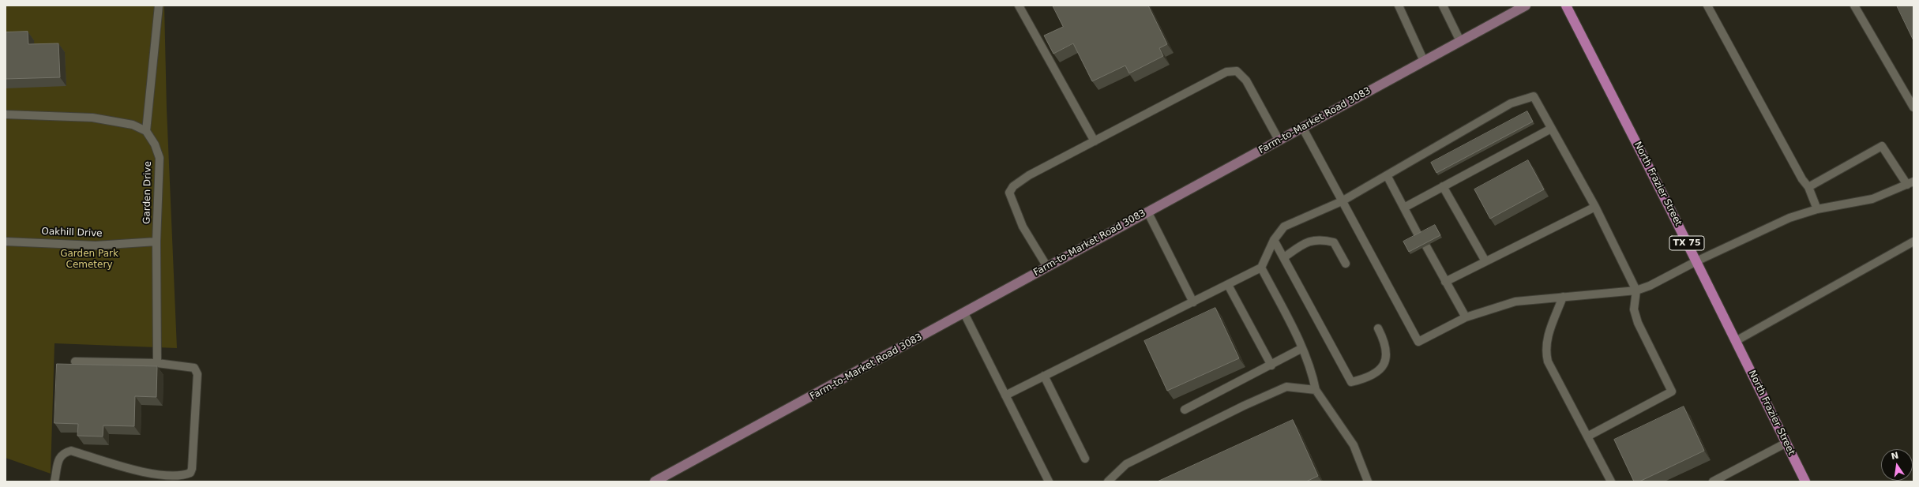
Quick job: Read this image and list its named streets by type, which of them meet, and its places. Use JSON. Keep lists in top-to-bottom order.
{
  "streets": {
    "main road": ["Farm-to-Market Road 3083", "North Frazier Street", "TX 75"],
    "lane": ["Garden Drive", "Oakhill Drive"]
  },
  "crossings": [
    ["Garden Drive", "Oakhill Drive"]
  ],
  "parks": ["Garden Park Cemetery"],
  "north": "top"
}
